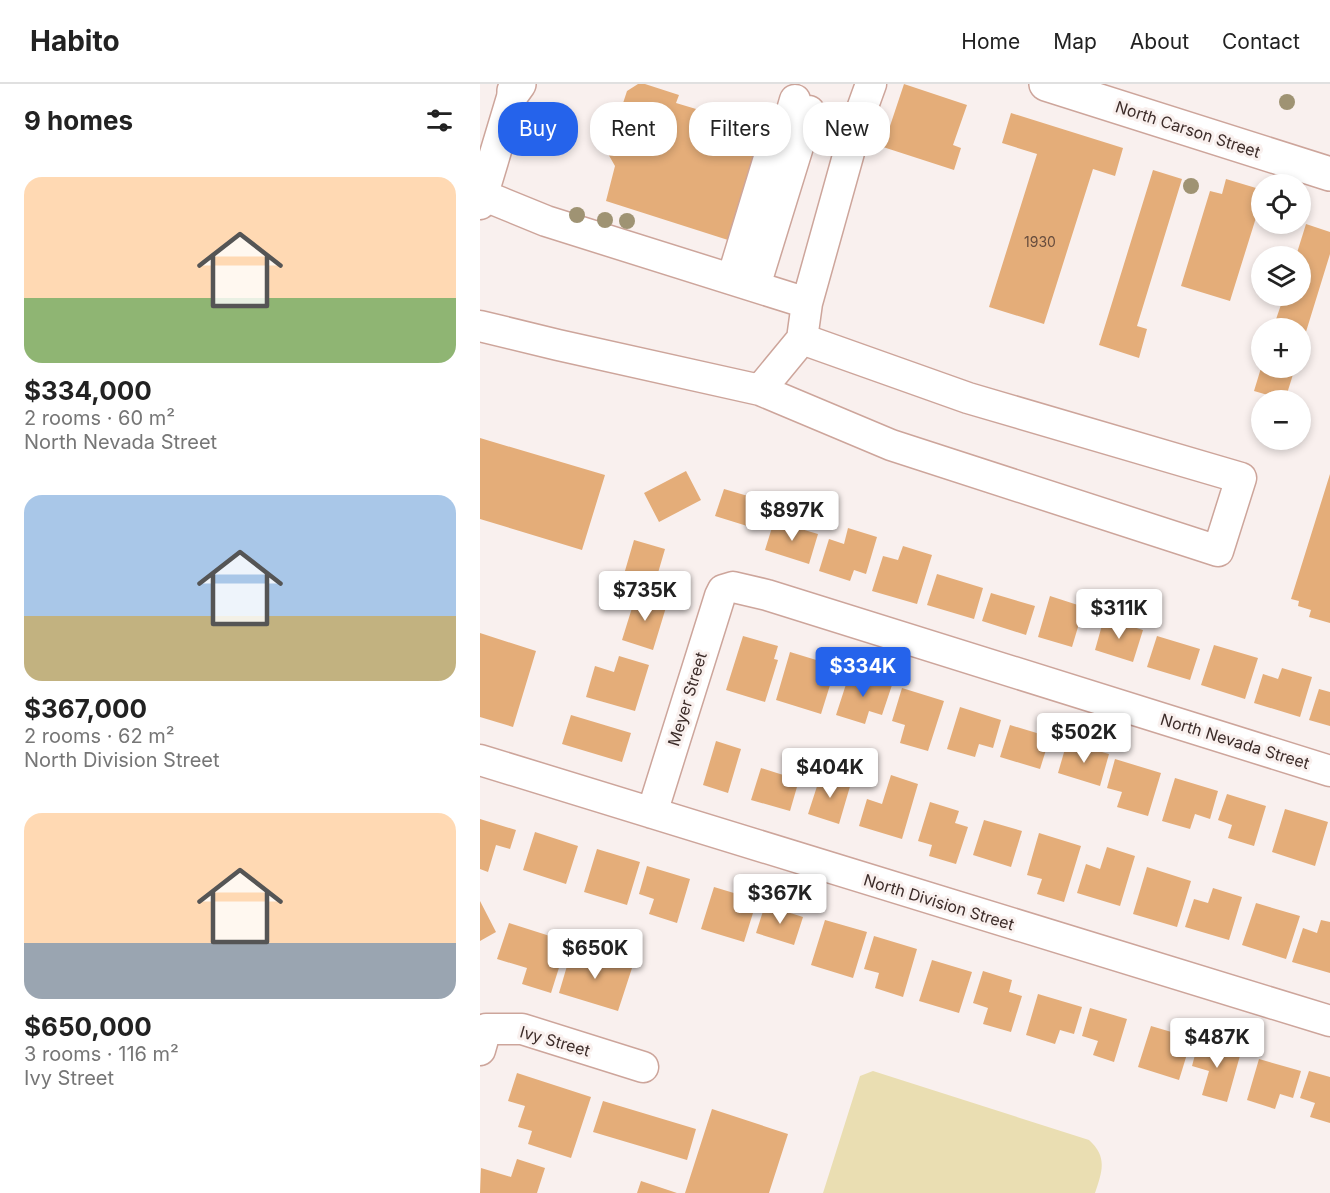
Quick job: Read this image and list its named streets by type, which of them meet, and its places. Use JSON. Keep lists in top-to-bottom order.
{
  "streets": {
    "main road": ["North Carson Street"],
    "street": [
      "Meyer Street",
      "North Nevada Street",
      "North Division Street",
      "Ivy Street"
    ]
  },
  "crossings": [
    ["Meyer Street", "North Nevada Street"],
    ["Meyer Street", "North Division Street"]
  ],
  "house_numbers": ["1930"],
  "page": {
    "header": "Habito",
    "nav": [
      "Home",
      "Map",
      "About",
      "Contact"
    ],
    "heading": "9 homes",
    "chip": [
      "Buy",
      "Rent",
      "Filters",
      "New"
    ],
    "list": [
      {
        "name": "$334,000",
        "note": "2 rooms · 60 m² · North Nevada Street"
      },
      {
        "name": "$367,000",
        "note": "2 rooms · 62 m² · North Division Street"
      },
      {
        "name": "$650,000",
        "note": "3 rooms · 116 m² · Ivy Street"
      }
    ],
    "map_buttons": ["+", "−"],
    "price": [
      "$897K",
      "$735K",
      "$311K",
      "$334K",
      "$502K",
      "$404K",
      "$367K",
      "$650K",
      "$487K"
    ]
  }
}
